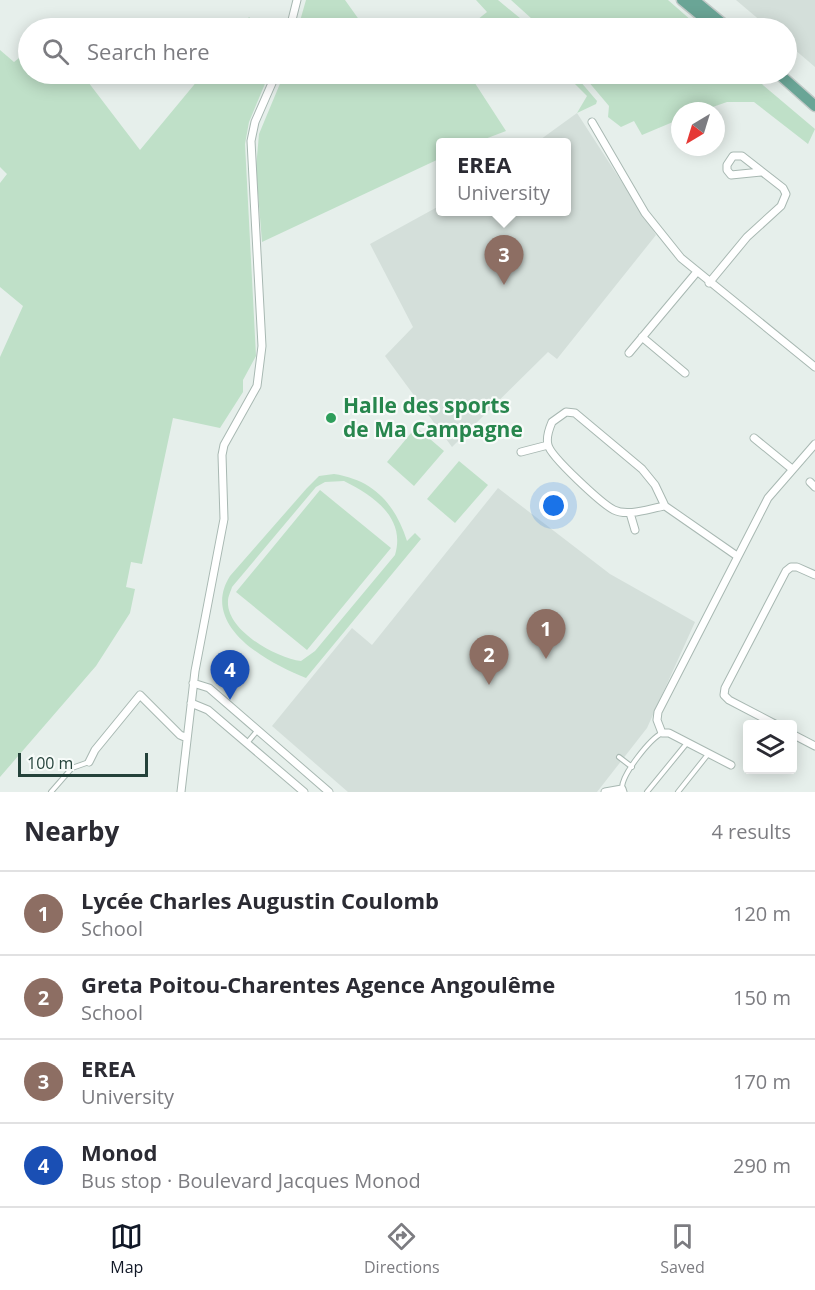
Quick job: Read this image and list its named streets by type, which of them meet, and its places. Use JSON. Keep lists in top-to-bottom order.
{
  "places": ["Halle des sports de Ma Campagne"],
  "scale_bar": "100 m",
  "north": "bottom left",
  "page": {
    "search": "Search here",
    "popup": ["EREA", "University"],
    "pins": [
      "3",
      "1",
      "2",
      "4"
    ],
    "scale": "100 m",
    "heading": ["Nearby", "4 results"],
    "list": [
      {
        "mark": "1",
        "name": "Lycée Charles Augustin Coulomb",
        "note": "School",
        "value": "120 m"
      },
      {
        "mark": "2",
        "name": "Greta Poitou-Charentes Agence Angoulême",
        "note": "School",
        "value": "150 m"
      },
      {
        "mark": "3",
        "name": "EREA",
        "note": "University",
        "value": "170 m"
      },
      {
        "mark": "4",
        "name": "Monod",
        "note": "Bus stop · Boulevard Jacques Monod",
        "value": "290 m"
      }
    ],
    "nav": ["Map", "Directions", "Saved"]
  }
}
